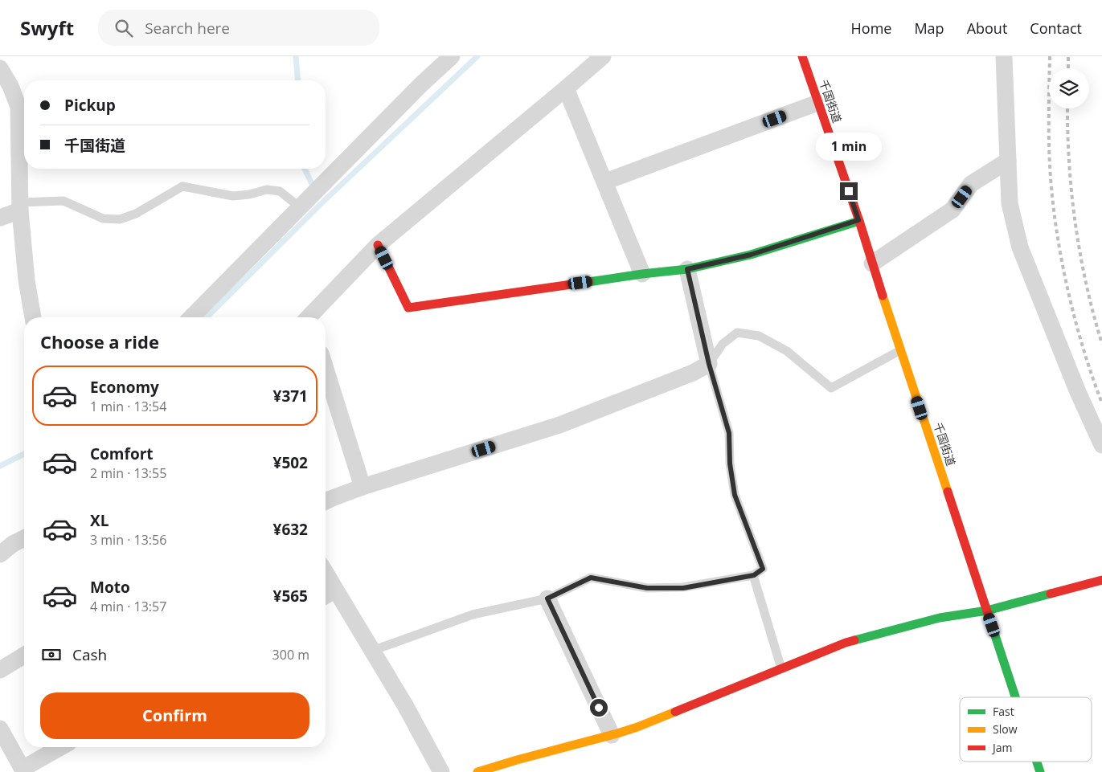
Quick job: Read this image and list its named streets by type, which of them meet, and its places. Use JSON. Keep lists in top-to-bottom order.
{
  "streets": {
    "street": ["千国街道"]
  },
  "legend": ["Fast", "Slow", "Jam"],
  "page": {
    "header": "Swyft",
    "search": "Search here",
    "nav": [
      "Home",
      "Map",
      "About",
      "Contact"
    ],
    "banner": ["Pickup", "千国街道"],
    "bubble": "1 min",
    "heading": "Choose a ride",
    "list": [
      {
        "name": "Economy",
        "note": "1 min · 13:54",
        "value": "¥371"
      },
      {
        "name": "Comfort",
        "note": "2 min · 13:55",
        "value": "¥502"
      },
      {
        "name": "XL",
        "note": "3 min · 13:56",
        "value": "¥632"
      },
      {
        "name": "Moto",
        "note": "4 min · 13:57",
        "value": "¥565"
      }
    ],
    "pay": ["Cash", "300 m"],
    "buttons": "Confirm"
  }
}
